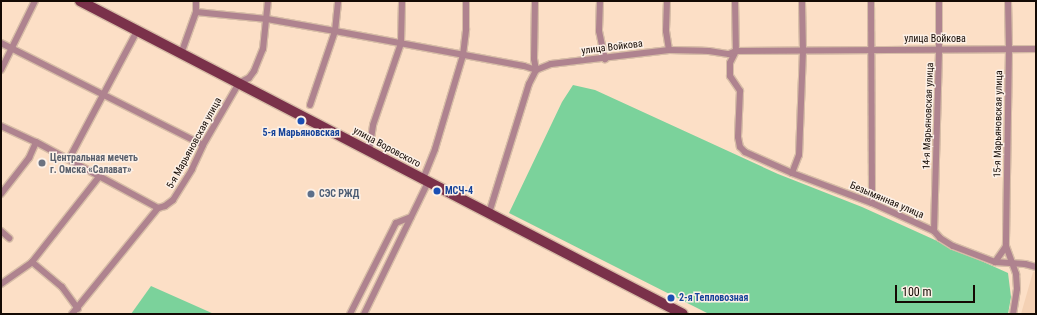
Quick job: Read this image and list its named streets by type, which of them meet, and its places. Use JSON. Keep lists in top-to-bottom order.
{
  "streets": {
    "main road": ["улица Воровского"],
    "street": [
      "улица Войкова",
      "14-я Марьяновская улица",
      "15-я Марьяновская улица",
      "5-я Марьяновская улица",
      "Безымянная улица"
    ]
  },
  "crossings": [
    ["улица Войкова", "14-я Марьяновская улица"],
    ["улица Войкова", "15-я Марьяновская улица"],
    ["14-я Марьяновская улица", "Безымянная улица"],
    ["15-я Марьяновская улица", "Безымянная улица"],
    ["5-я Марьяновская улица", "улица Воровского"]
  ],
  "places": [
    "5-я Марьяновская",
    "Центральная мечеть г. Омска «Салават»",
    "МСЧ-4",
    "СЭС РЖД",
    "2-я Тепловозная"
  ],
  "scale_bar": "100 m"
}
